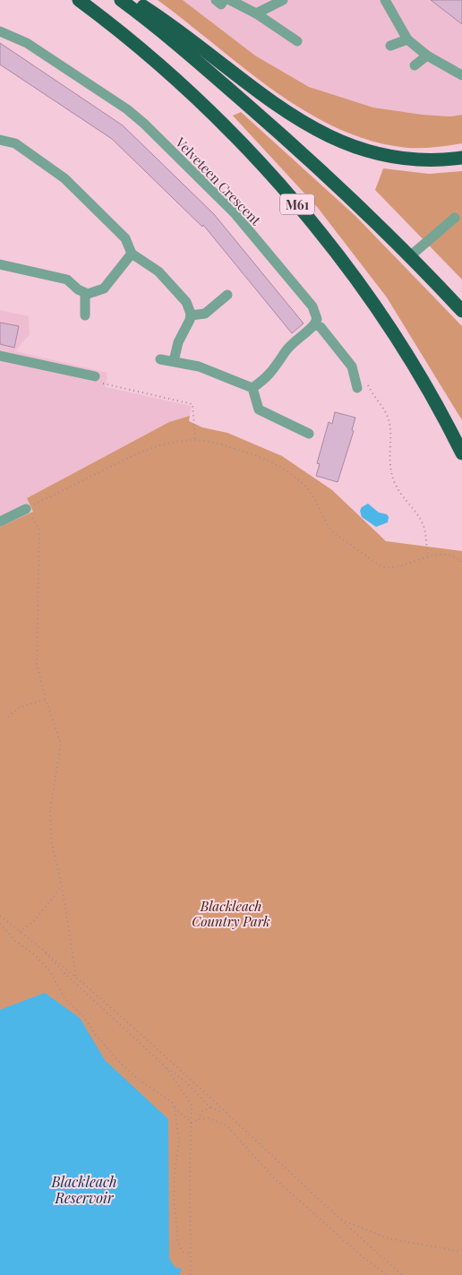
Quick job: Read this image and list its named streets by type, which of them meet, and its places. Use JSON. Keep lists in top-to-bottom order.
{
  "streets": {
    "highway": ["M61"],
    "street": ["Velveteen Crescent"]
  },
  "water": ["Blackleach Reservoir"],
  "parks": ["Blackleach Country Park"]
}
